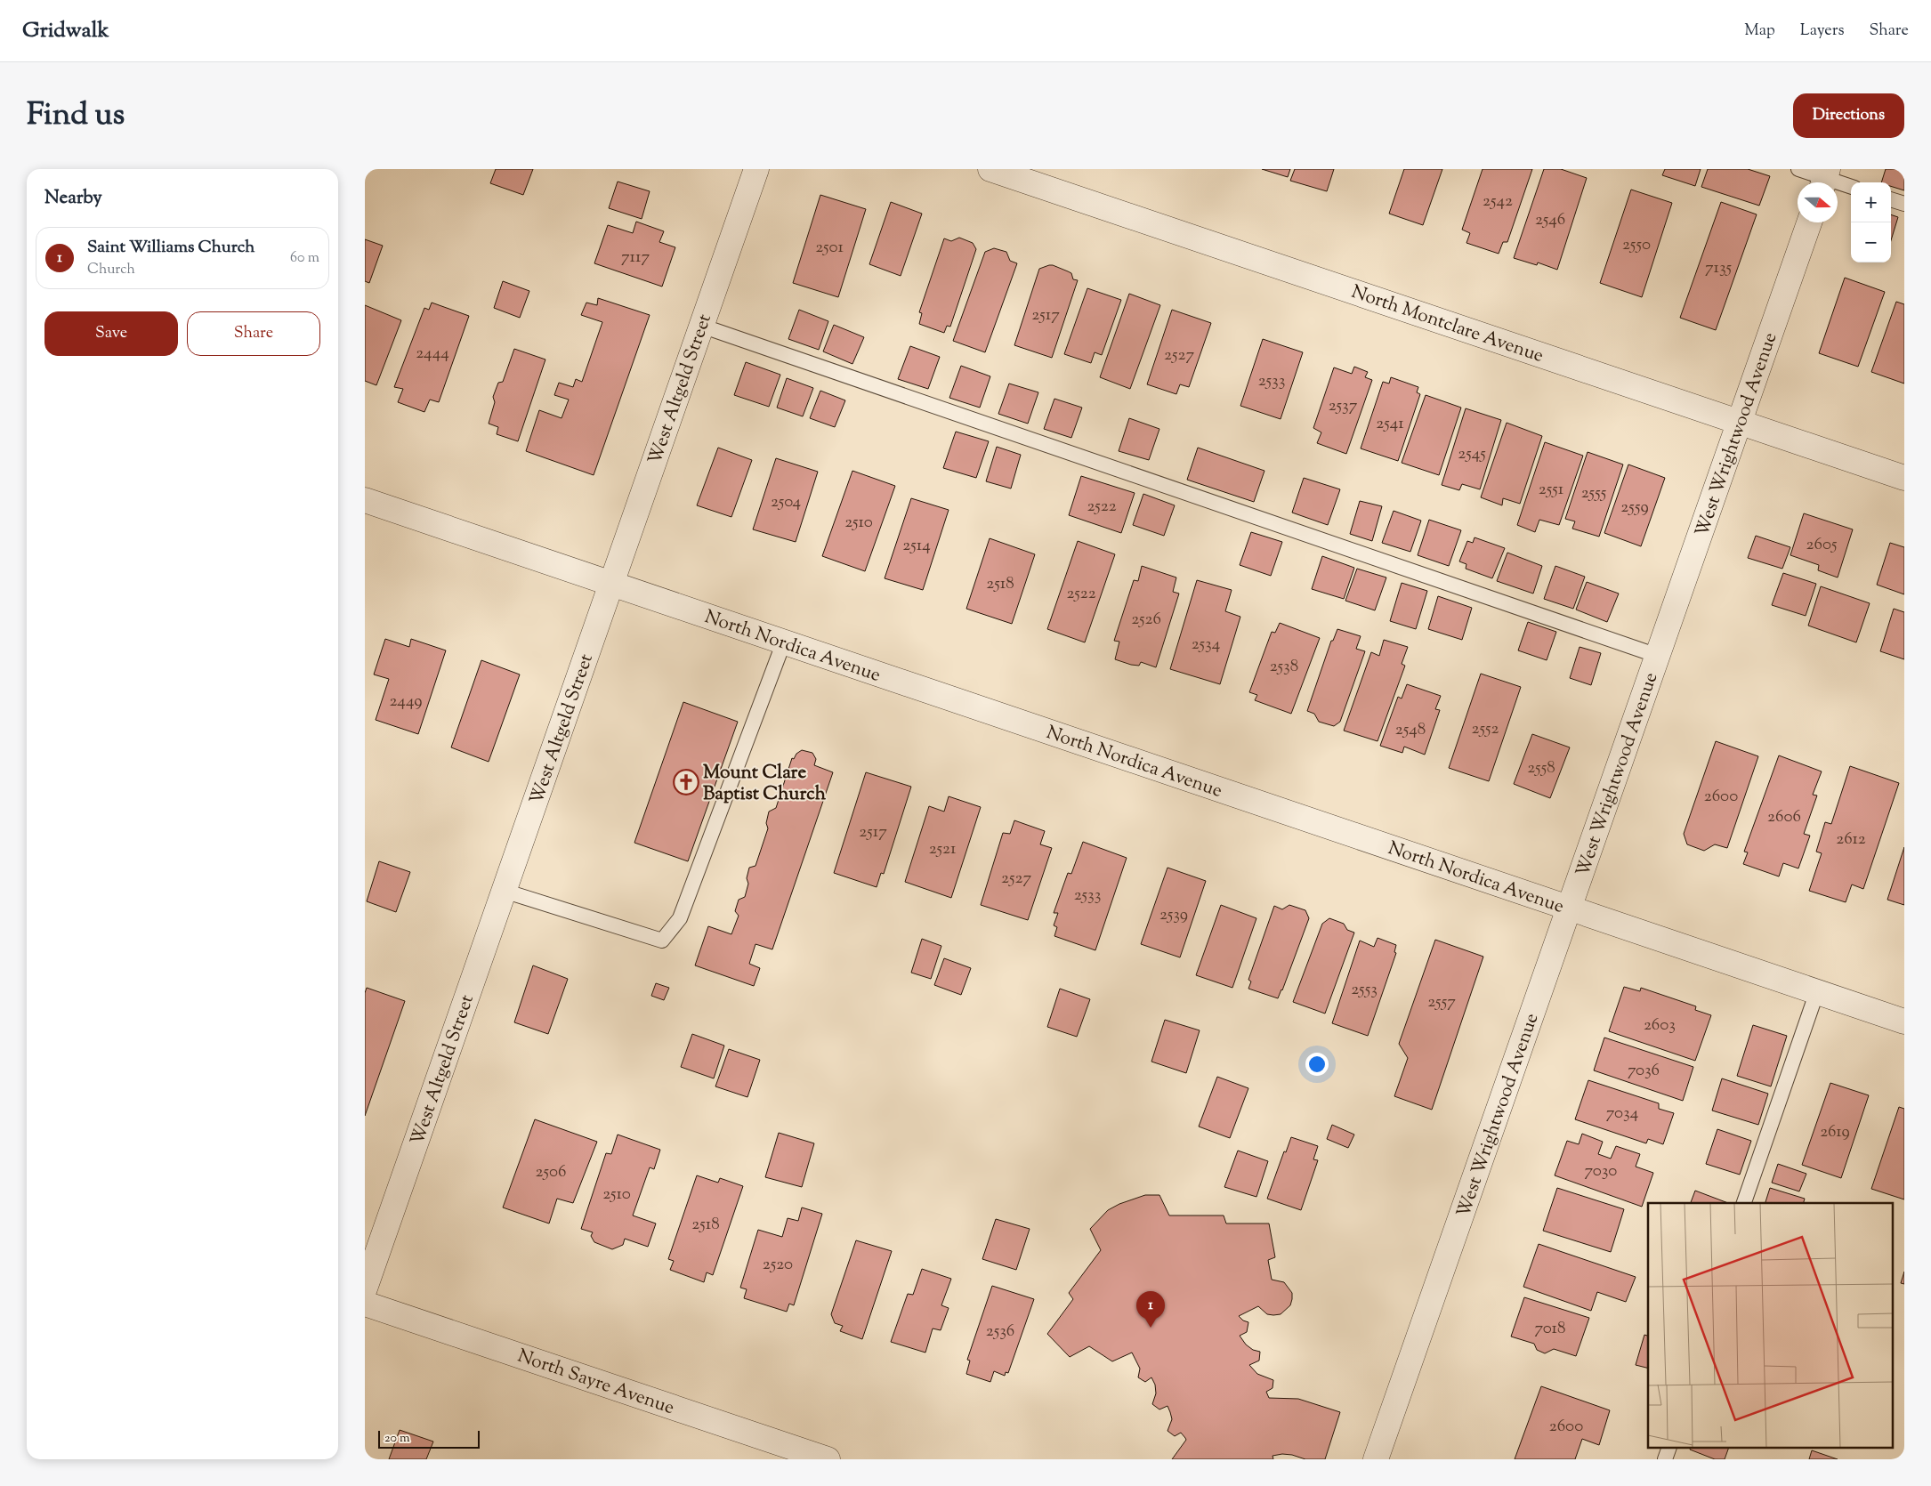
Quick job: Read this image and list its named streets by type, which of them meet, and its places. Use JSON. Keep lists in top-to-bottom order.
{
  "streets": {
    "street": [
      "North Montclare Avenue",
      "West Altgeld Street",
      "West Wrightwood Avenue",
      "North Nordica Avenue",
      "North Sayre Avenue"
    ]
  },
  "crossings": [
    ["North Montclare Avenue", "West Wrightwood Avenue"],
    ["West Altgeld Street", "North Nordica Avenue"],
    ["West Wrightwood Avenue", "North Nordica Avenue"]
  ],
  "places": {
    "church": ["Mount Clare Baptist Church"]
  },
  "house_numbers": [
    "2542",
    "2546",
    "2550",
    "2501",
    "7117",
    "7135",
    "2517",
    "2444",
    "2527",
    "2533",
    "2537",
    "2541",
    "2545",
    "2551",
    "2555",
    "2504",
    "2522",
    "2559",
    "2510",
    "2605",
    "2514",
    "2518",
    "2522",
    "2526",
    "2534",
    "2538",
    "2449",
    "2552",
    "2548",
    "2558",
    "2600",
    "2606",
    "2517",
    "2612",
    "2521",
    "2527",
    "2533",
    "2539",
    "2553",
    "2557",
    "2603",
    "7036",
    "7034",
    "2619",
    "7030",
    "2506",
    "2510",
    "2518",
    "2520",
    "7018",
    "2536",
    "2600"
  ],
  "scale_bar": "20 m",
  "north": "right",
  "page": {
    "header": "Gridwalk",
    "nav": ["Map", "Layers", "Share"],
    "title": "Find us",
    "buttons": [
      "Directions",
      ["Save", "Share"]
    ],
    "heading": "Nearby",
    "map_buttons": ["+", "−"],
    "list": [
      {
        "mark": "1",
        "name": "Saint Williams Church",
        "note": "Church",
        "value": "60 m"
      }
    ],
    "pins": "1",
    "scale": "20 m"
  }
}
